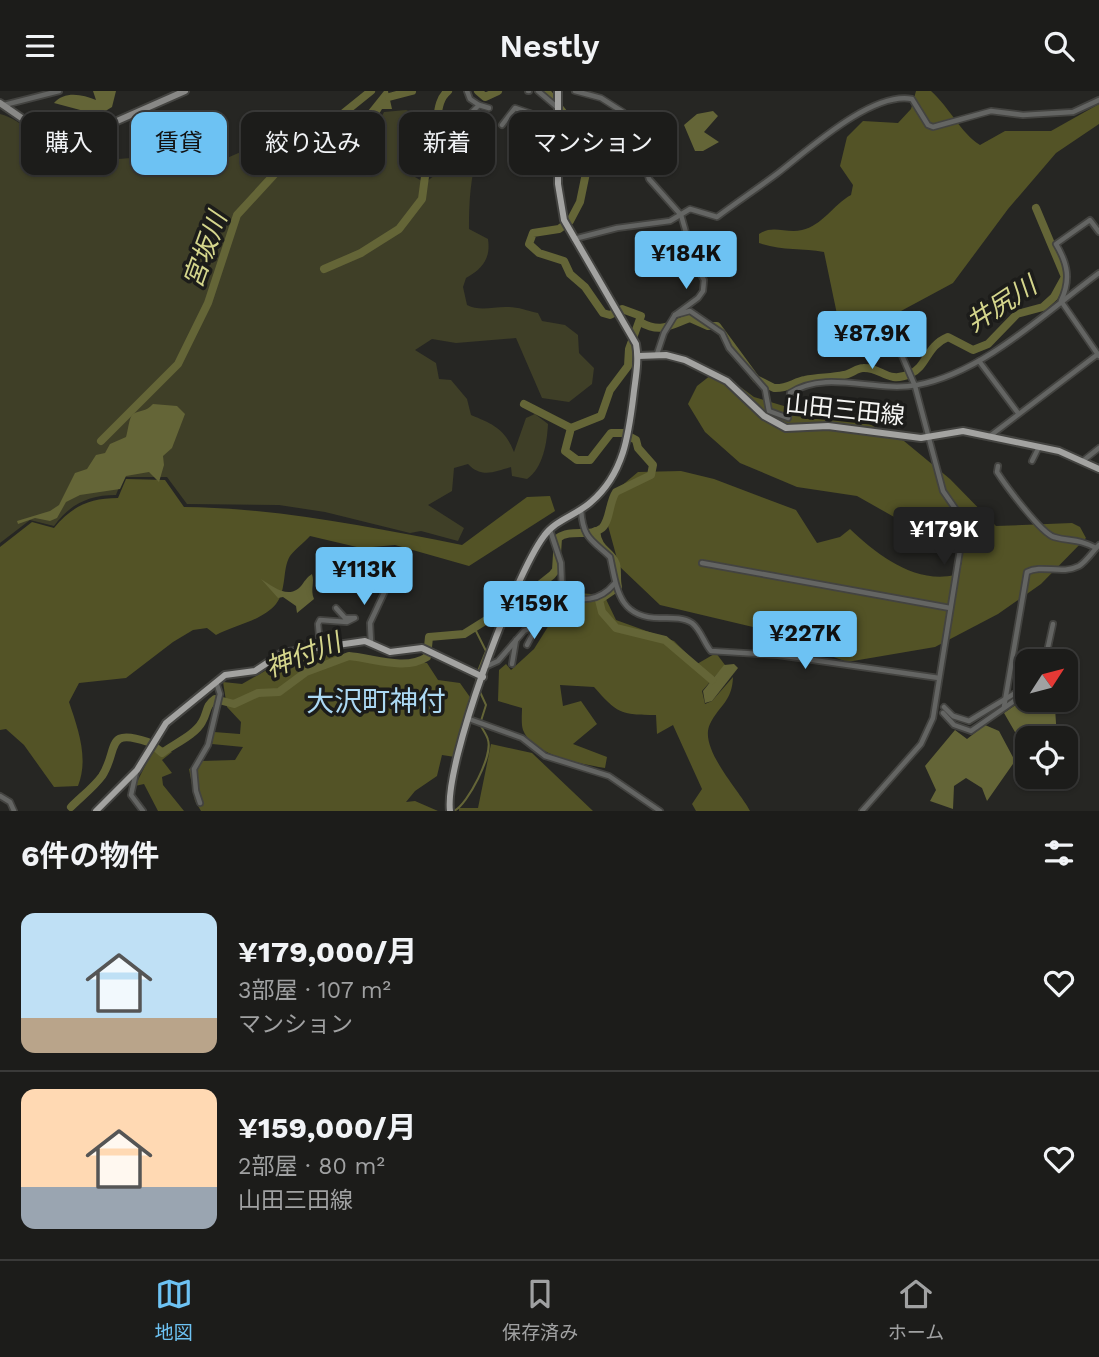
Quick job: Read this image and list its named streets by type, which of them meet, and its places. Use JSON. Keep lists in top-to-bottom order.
{
  "streets": {
    "main road": ["山田三田線"]
  },
  "districts": ["大沢町神付"],
  "water": ["宮坂川", "井尻川", "神付川"],
  "north": "top right",
  "page": {
    "header": "Nestly",
    "chip": [
      "購入",
      "賃貸",
      "絞り込み",
      "新着",
      "マンション"
    ],
    "price": [
      "¥184K",
      "¥87.9K",
      "¥179K",
      "¥113K",
      "¥159K",
      "¥227K"
    ],
    "heading": "6件の物件",
    "list": [
      {
        "name": "¥179,000/月",
        "note": "3部屋 · 107 m² · マンション"
      },
      {
        "name": "¥159,000/月",
        "note": "2部屋 · 80 m² · 山田三田線"
      }
    ],
    "tabs": ["地図", "保存済み", "ホーム"]
  }
}
